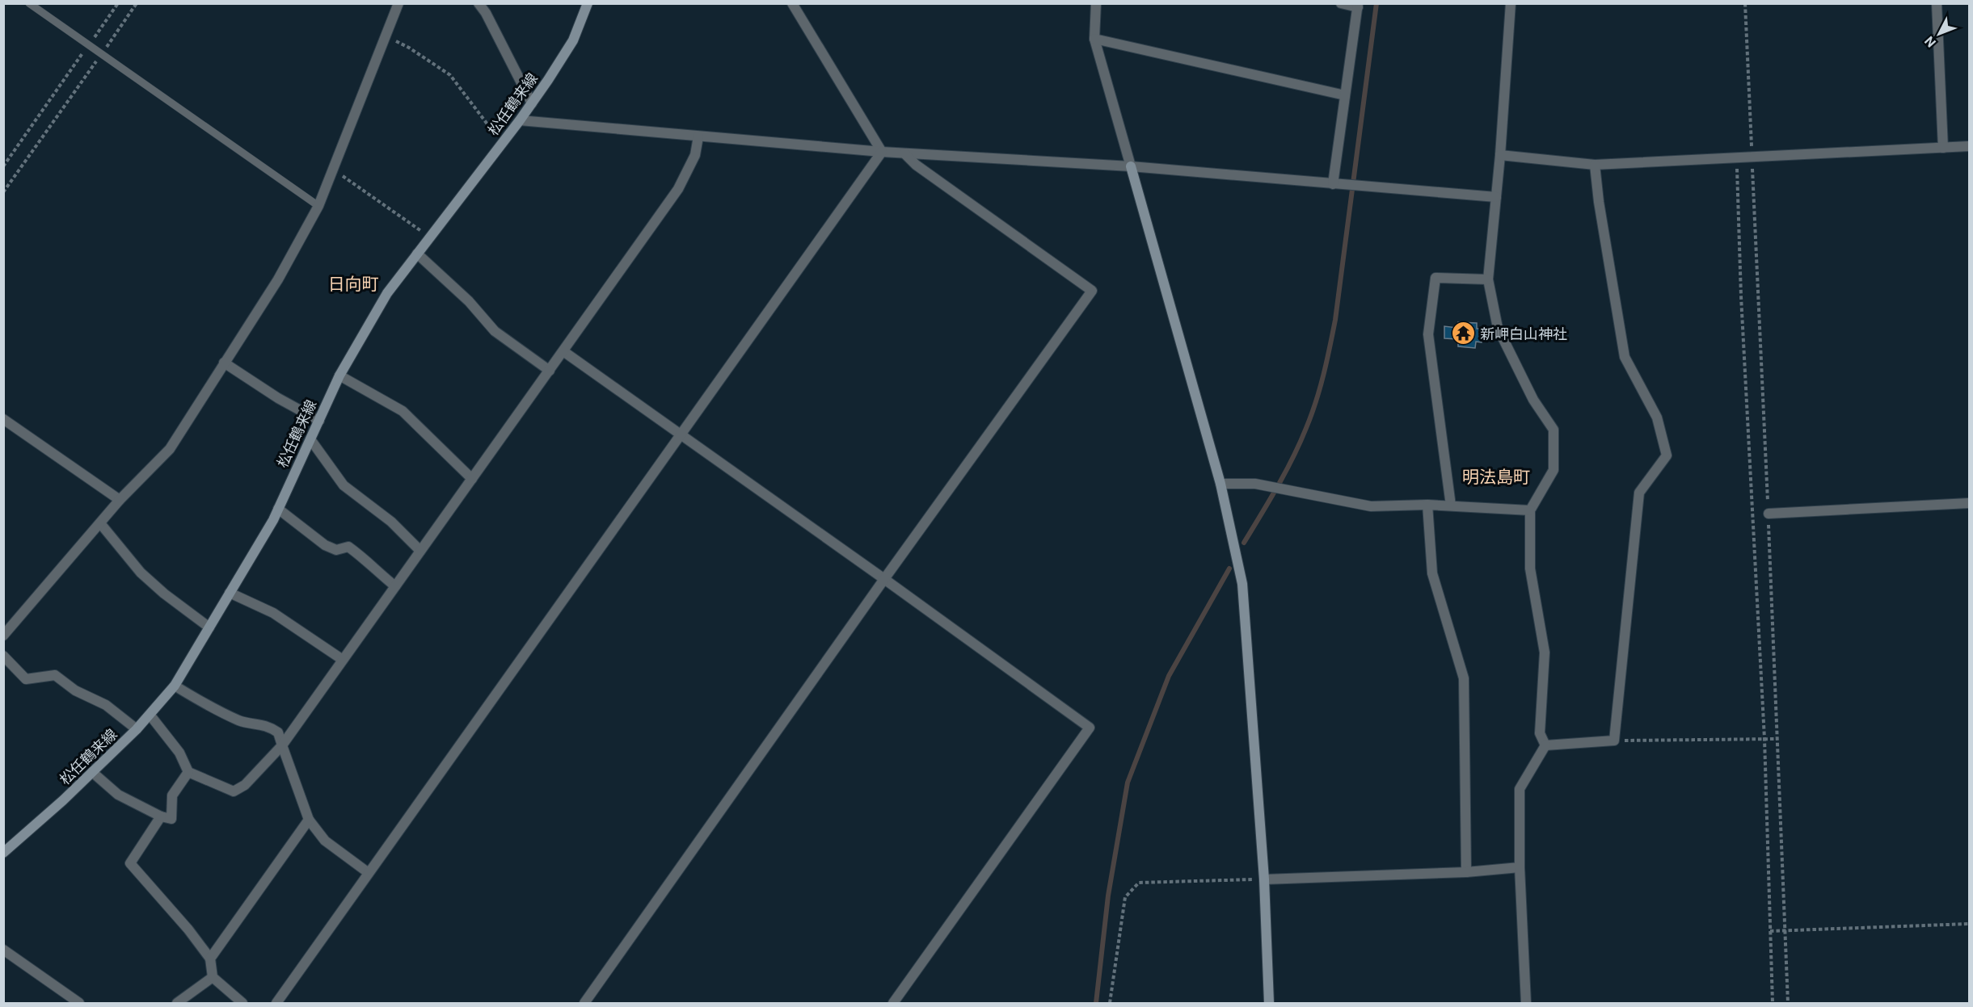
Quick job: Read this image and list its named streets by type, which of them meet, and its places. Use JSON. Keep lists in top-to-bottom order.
{
  "streets": {
    "main road": ["松任鶴来線"]
  },
  "districts": ["日向町", "明法島町"],
  "places": {
    "temple": ["新岬白山神社"]
  },
  "north": "bottom left"
}
